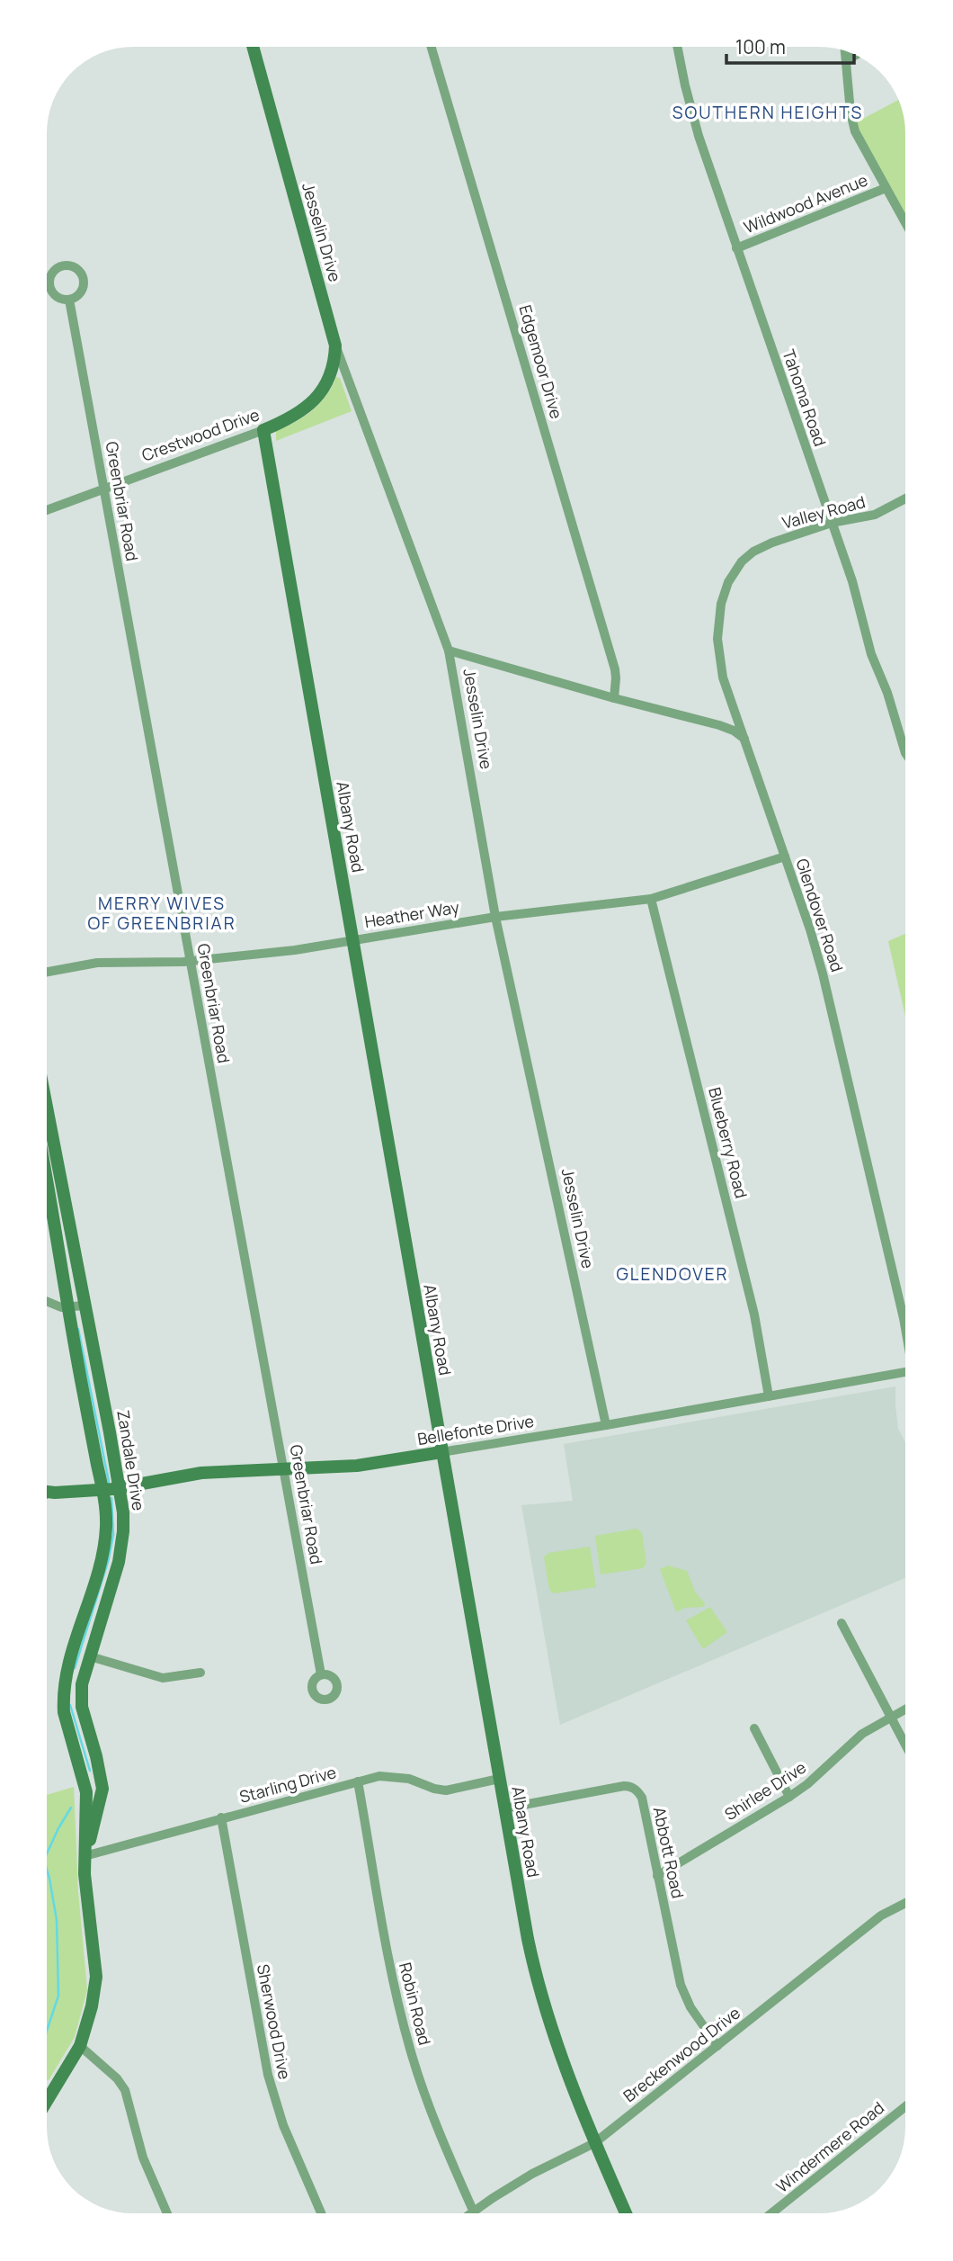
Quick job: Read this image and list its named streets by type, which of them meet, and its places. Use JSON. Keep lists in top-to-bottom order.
{
  "streets": {
    "street": [
      "Wildwood Avenue",
      "Jesselin Drive",
      "Edgemoor Drive",
      "Tahoma Road",
      "Crestwood Drive",
      "Greenbriar Road",
      "Valley Road",
      "Albany Road",
      "Heather Way",
      "Glendover Road",
      "Blueberry Road",
      "Bellefonte Drive",
      "Zandale Drive",
      "Starling Drive",
      "Shirlee Drive",
      "Abbott Road",
      "Robin Road",
      "Sherwood Drive",
      "Breckenwood Drive",
      "Windermere Road"
    ]
  },
  "crossings": [
    ["Wildwood Avenue", "Tahoma Road"],
    ["Jesselin Drive", "Crestwood Drive"],
    ["Jesselin Drive", "Heather Way"],
    ["Jesselin Drive", "Bellefonte Drive"],
    ["Tahoma Road", "Valley Road"],
    ["Crestwood Drive", "Greenbriar Road"],
    ["Crestwood Drive", "Albany Road"],
    ["Greenbriar Road", "Heather Way"],
    ["Greenbriar Road", "Bellefonte Drive"],
    ["Valley Road", "Glendover Road"],
    ["Albany Road", "Heather Way"],
    ["Albany Road", "Bellefonte Drive"],
    ["Albany Road", "Starling Drive"],
    ["Albany Road", "Abbott Road"],
    ["Albany Road", "Breckenwood Drive"],
    ["Heather Way", "Glendover Road"],
    ["Heather Way", "Blueberry Road"],
    ["Blueberry Road", "Bellefonte Drive"],
    ["Bellefonte Drive", "Zandale Drive"],
    ["Zandale Drive", "Starling Drive"],
    ["Starling Drive", "Robin Road"],
    ["Starling Drive", "Sherwood Drive"],
    ["Shirlee Drive", "Abbott Road"],
    ["Abbott Road", "Breckenwood Drive"],
    ["Robin Road", "Breckenwood Drive"]
  ],
  "districts": ["SOUTHERN HEIGHTS", "MERRY WIVES OF GREENBRIAR", "GLENDOVER"],
  "scale_bar": "100 m"
}
